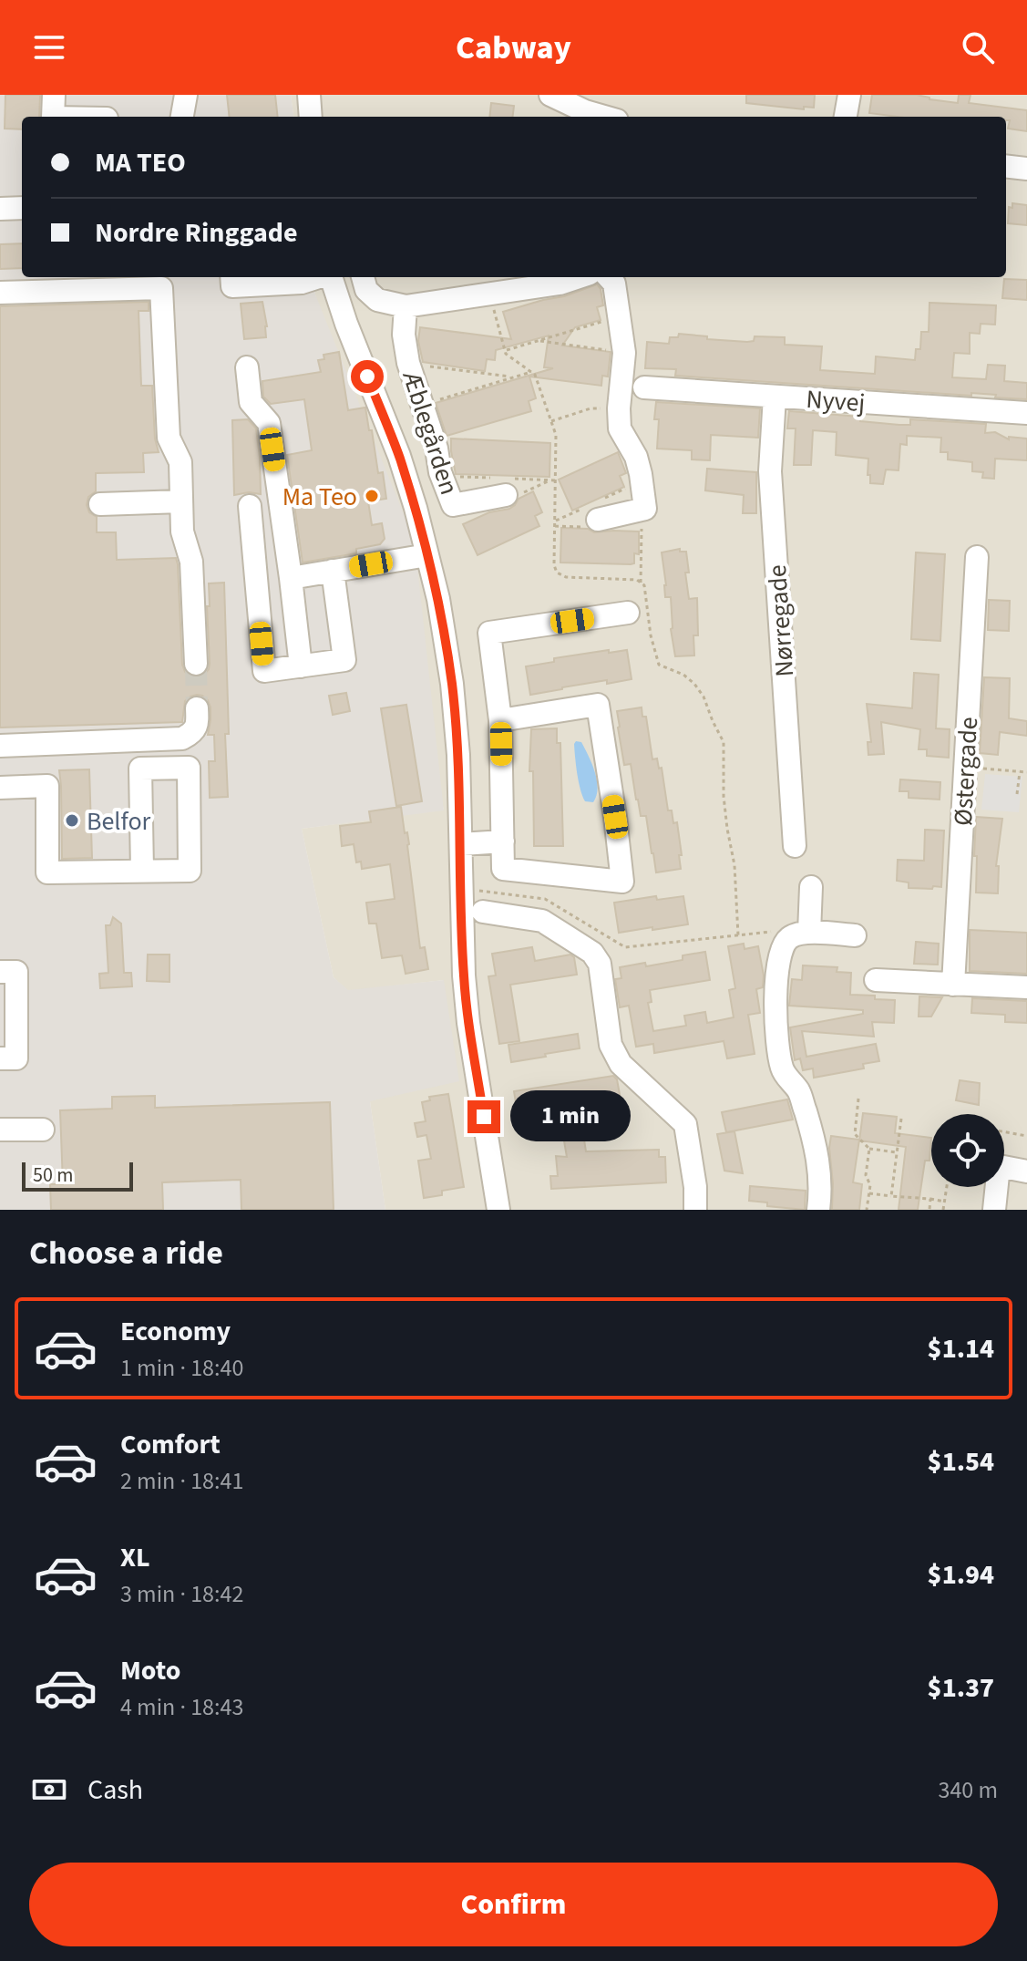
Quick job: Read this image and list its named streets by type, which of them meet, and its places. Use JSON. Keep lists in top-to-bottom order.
{
  "streets": {
    "street": [
      "Nyvej",
      "Æblegården",
      "Nørregade",
      "Østergade"
    ]
  },
  "crossings": [
    ["Nyvej", "Nørregade"]
  ],
  "places": ["Ma Teo", "Belfor"],
  "scale_bar": "50 m",
  "page": {
    "header": "Cabway",
    "banner": ["MA TEO", "Nordre Ringgade"],
    "bubble": "1 min",
    "scale": "50 m",
    "heading": "Choose a ride",
    "list": [
      {
        "name": "Economy",
        "note": "1 min · 18:40",
        "value": "$1.14"
      },
      {
        "name": "Comfort",
        "note": "2 min · 18:41",
        "value": "$1.54"
      },
      {
        "name": "XL",
        "note": "3 min · 18:42",
        "value": "$1.94"
      },
      {
        "name": "Moto",
        "note": "4 min · 18:43",
        "value": "$1.37"
      }
    ],
    "pay": ["Cash", "340 m"],
    "buttons": "Confirm"
  }
}
